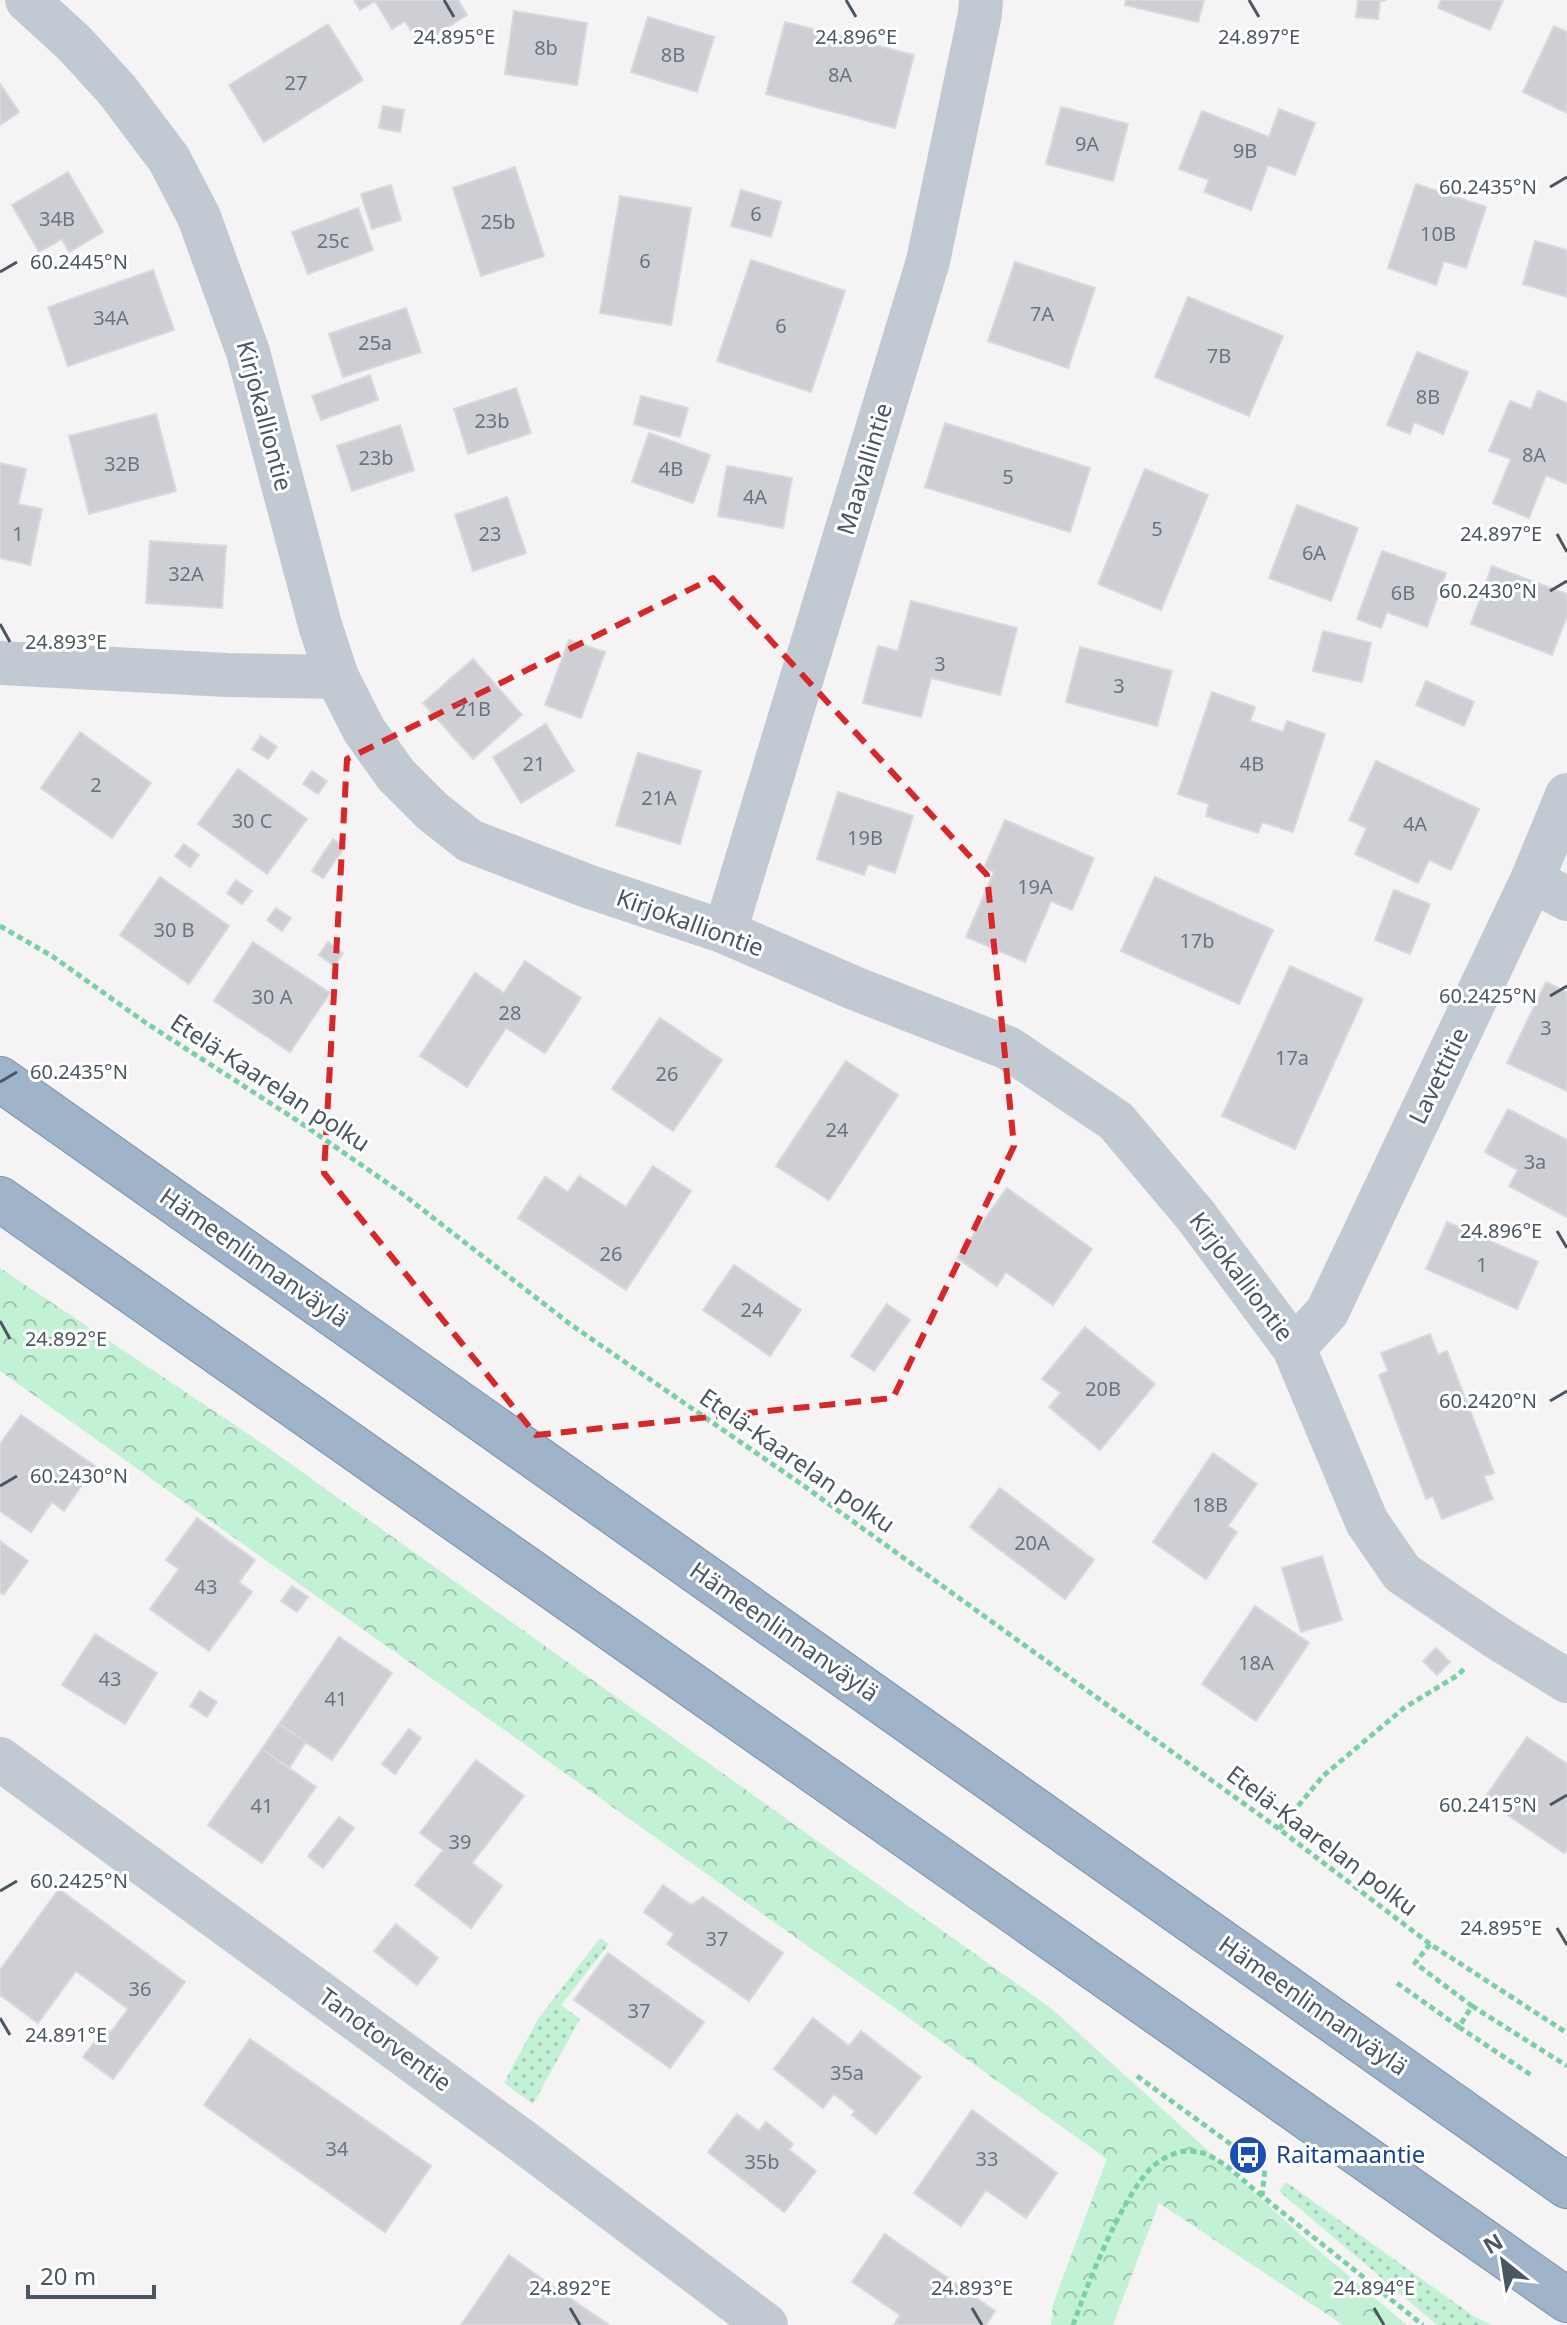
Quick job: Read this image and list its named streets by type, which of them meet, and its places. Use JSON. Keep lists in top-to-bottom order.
{
  "streets": {
    "highway": ["Hämeenlinnanväylä"],
    "street": [
      "Kirjokalliontie",
      "Maavallintie",
      "Lavettitie",
      "Tanotorventie"
    ],
    "path": ["Etelä-Kaarelan polku"]
  },
  "crossings": [
    ["Kirjokalliontie", "Maavallintie"],
    ["Kirjokalliontie", "Lavettitie"]
  ],
  "places": {
    "bus stop": ["Raitamaantie"]
  },
  "house_numbers": [
    "8b",
    "8B",
    "8A",
    "27",
    "9A",
    "9B",
    "6",
    "34B",
    "25b",
    "10B",
    "25c",
    "6",
    "7A",
    "34A",
    "6",
    "25a",
    "7B",
    "8B",
    "23b",
    "8A",
    "23b",
    "32B",
    "4B",
    "5",
    "4A",
    "5",
    "1",
    "23",
    "6A",
    "32A",
    "6B",
    "3",
    "3",
    "21B",
    "21",
    "4B",
    "2",
    "21A",
    "30 C",
    "4A",
    "19B",
    "19A",
    "30 B",
    "17b",
    "30 A",
    "28",
    "3",
    "17a",
    "26",
    "24",
    "3a",
    "26",
    "1",
    "24",
    "20B",
    "18B",
    "20A",
    "43",
    "18A",
    "43",
    "41",
    "41",
    "39",
    "37",
    "36",
    "37",
    "35a",
    "34",
    "33",
    "35b"
  ],
  "scale_bar": "20 m",
  "north": "top left",
  "coordinates": [
    "24.895°E",
    "24.896°E",
    "24.897°E",
    "60.2435°N",
    "60.2445°N",
    "60.2430°N",
    "24.893°E",
    "60.2425°N",
    "24.892°E",
    "60.2420°N",
    "60.2415°N",
    "24.891°E",
    "24.894°E"
  ]
}
